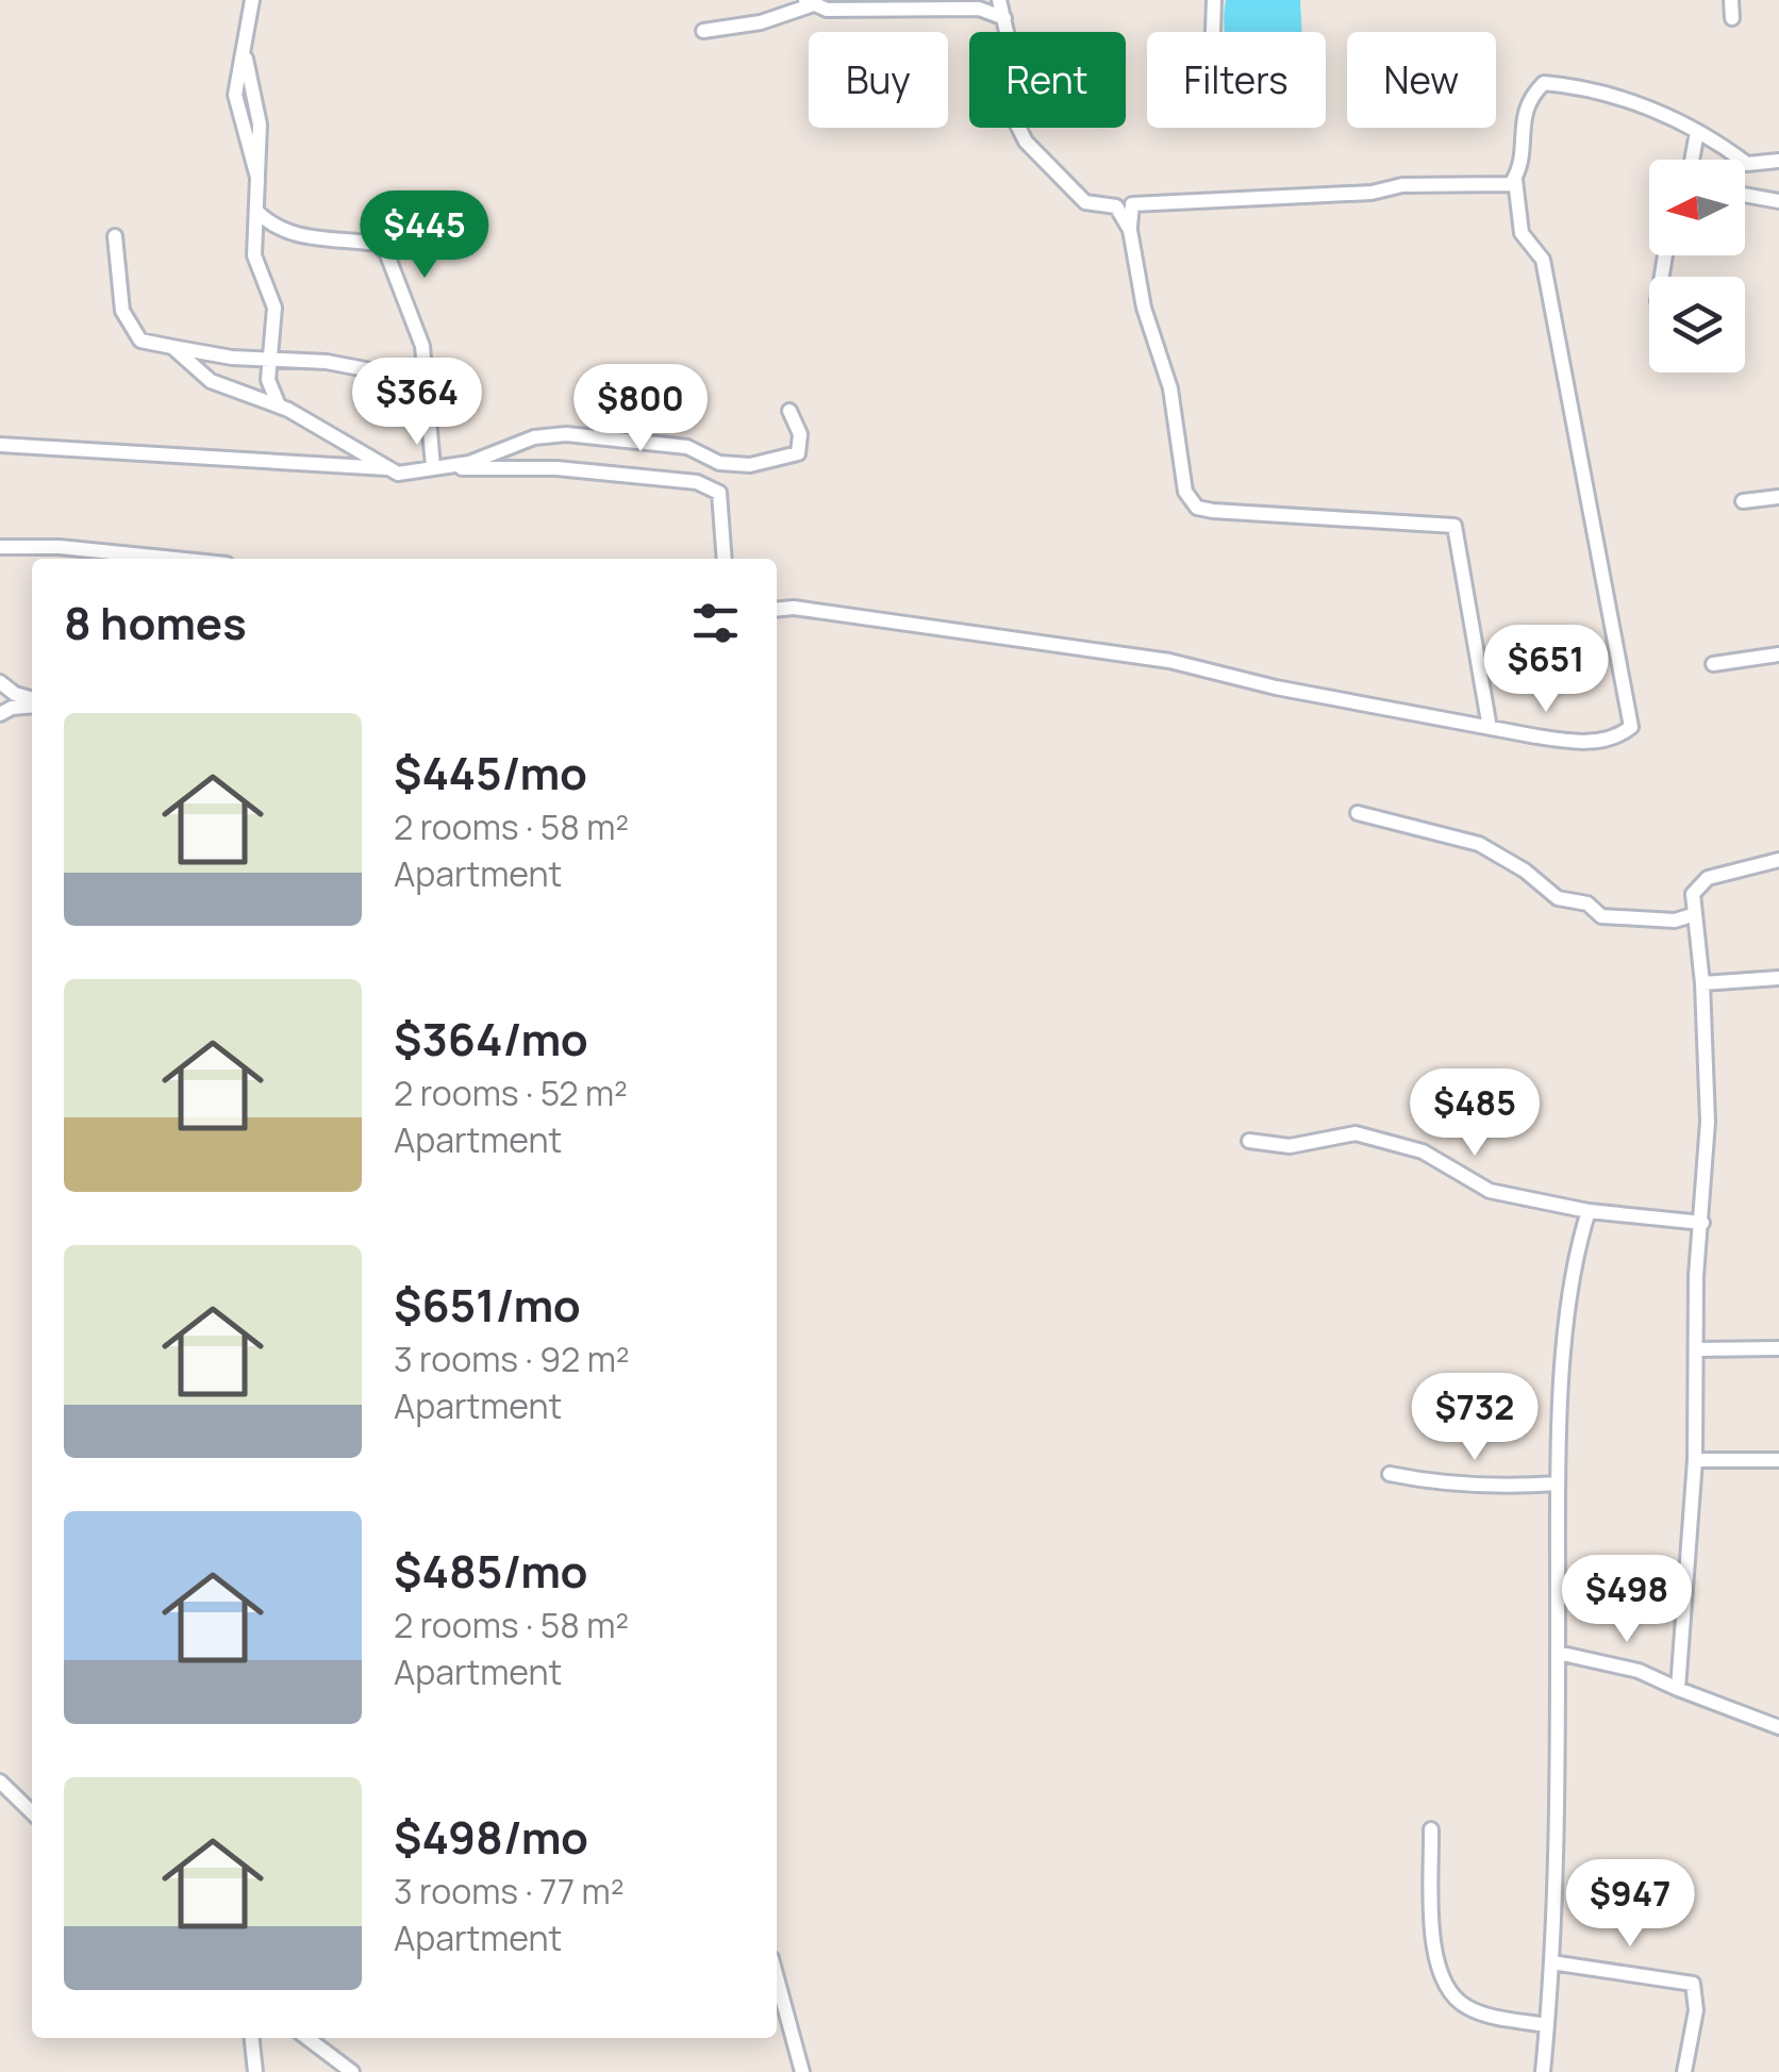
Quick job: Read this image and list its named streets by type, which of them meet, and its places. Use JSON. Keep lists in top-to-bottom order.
{
  "north": "left",
  "page": {
    "chip": [
      "Buy",
      "Rent",
      "Filters",
      "New"
    ],
    "price": [
      "$445",
      "$364",
      "$800",
      "$651",
      "$485",
      "$732",
      "$498",
      "$947"
    ],
    "heading": "8 homes",
    "list": [
      {
        "name": "$445/mo",
        "note": "2 rooms · 58 m² · Apartment"
      },
      {
        "name": "$364/mo",
        "note": "2 rooms · 52 m² · Apartment"
      },
      {
        "name": "$651/mo",
        "note": "3 rooms · 92 m² · Apartment"
      },
      {
        "name": "$485/mo",
        "note": "2 rooms · 58 m² · Apartment"
      },
      {
        "name": "$498/mo",
        "note": "3 rooms · 77 m² · Apartment"
      }
    ]
  }
}
